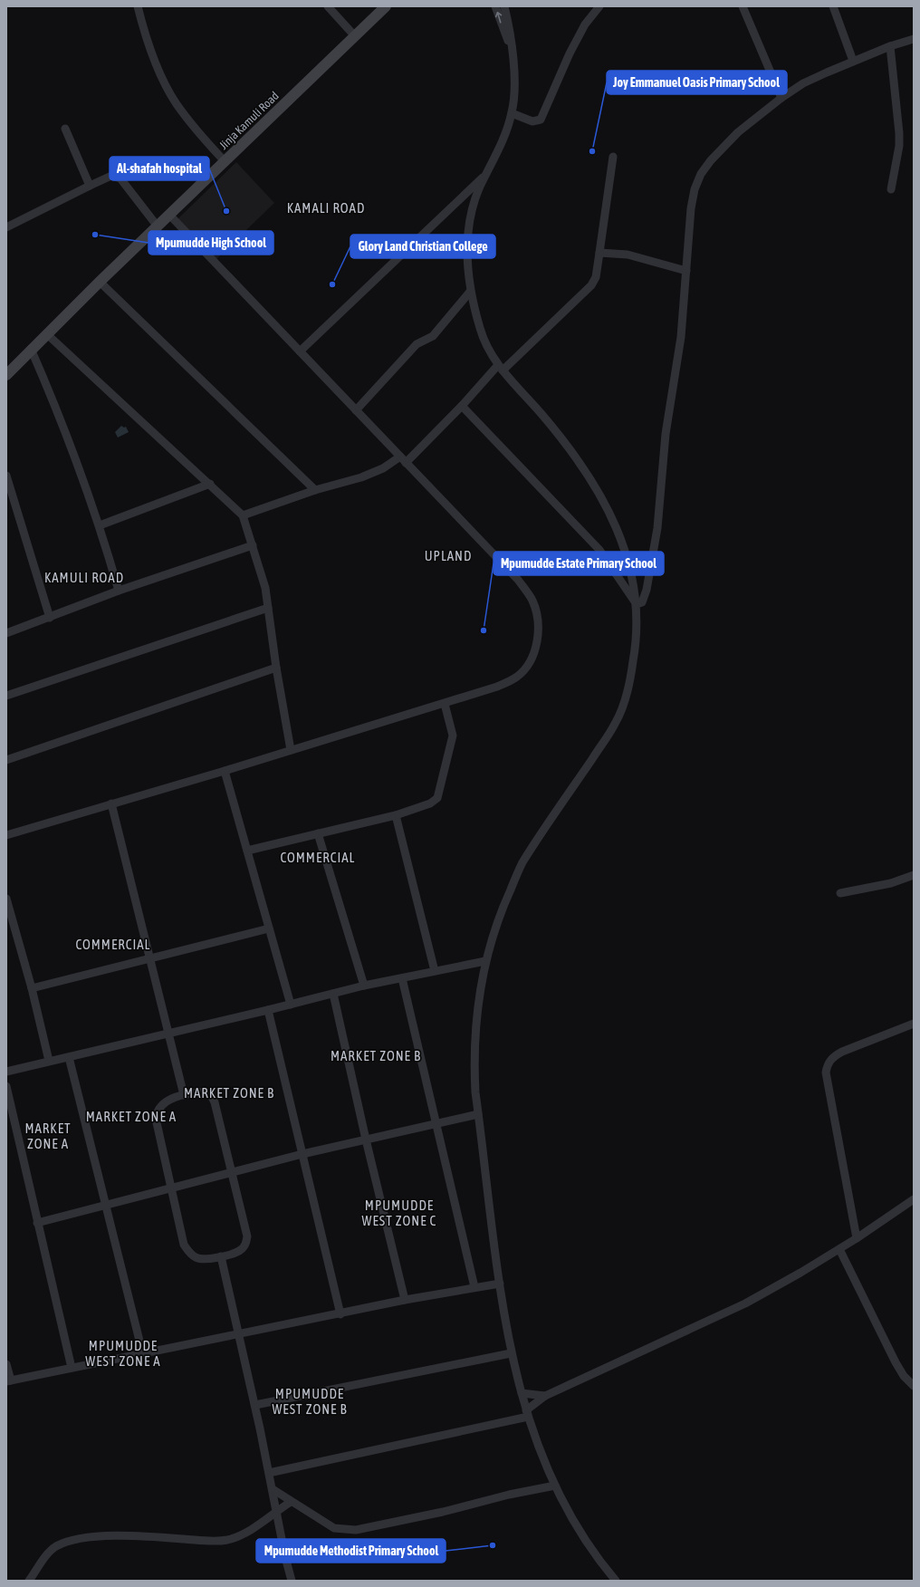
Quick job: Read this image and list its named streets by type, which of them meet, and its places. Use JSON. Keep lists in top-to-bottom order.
{
  "streets": {
    "main road": ["Jinja Kamuli Road"]
  },
  "districts": [
    "KAMALI ROAD",
    "UPLAND",
    "KAMULI ROAD",
    "COMMERCIAL",
    "COMMERCIAL",
    "MARKET ZONE B",
    "MARKET ZONE B",
    "MARKET ZONE A",
    "MARKET ZONE A",
    "MPUMUDDE WEST ZONE C",
    "MPUMUDDE WEST ZONE A",
    "MPUMUDDE WEST ZONE B"
  ],
  "places": [
    "Joy Emmanuel Oasis Primary School",
    "Al-shafah hospital",
    "Mpumudde High School",
    "Glory Land Christian College",
    "Mpumudde Estate Primary School",
    "Mpumudde Methodist Primary School"
  ]
}
